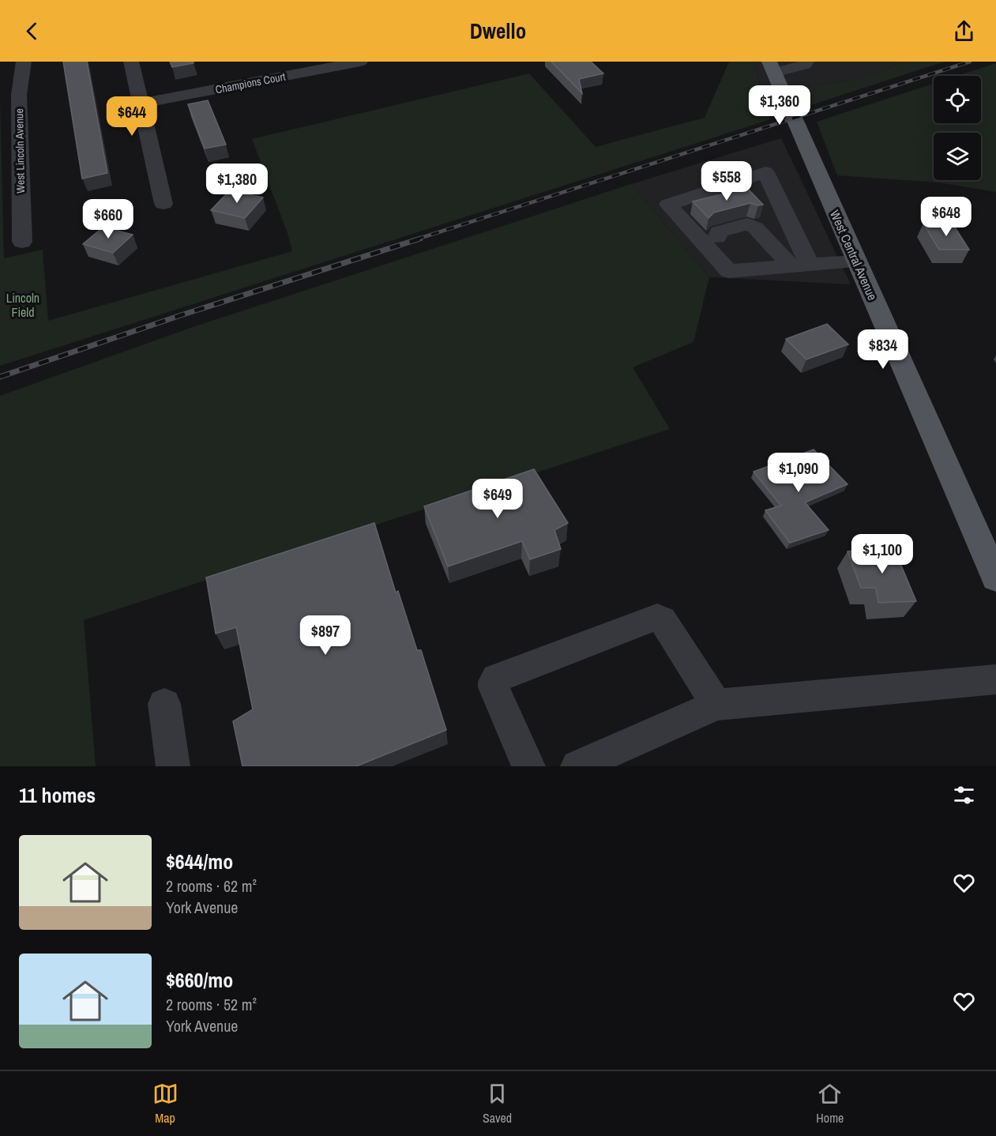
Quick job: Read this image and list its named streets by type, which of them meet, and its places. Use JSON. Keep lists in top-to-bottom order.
{
  "streets": {
    "main road": ["West Central Avenue"],
    "street": ["Champions Court", "West Lincoln Avenue"]
  },
  "parks": ["Lincoln Field"],
  "page": {
    "header": "Dwello",
    "price": [
      "$1,360",
      "$644",
      "$558",
      "$1,380",
      "$648",
      "$660",
      "$834",
      "$1,090",
      "$649",
      "$1,100",
      "$897"
    ],
    "heading": "11 homes",
    "list": [
      {
        "name": "$644/mo",
        "note": "2 rooms · 62 m² · York Avenue"
      },
      {
        "name": "$660/mo",
        "note": "2 rooms · 52 m² · York Avenue"
      }
    ],
    "tabs": ["Map", "Saved", "Home"]
  }
}
